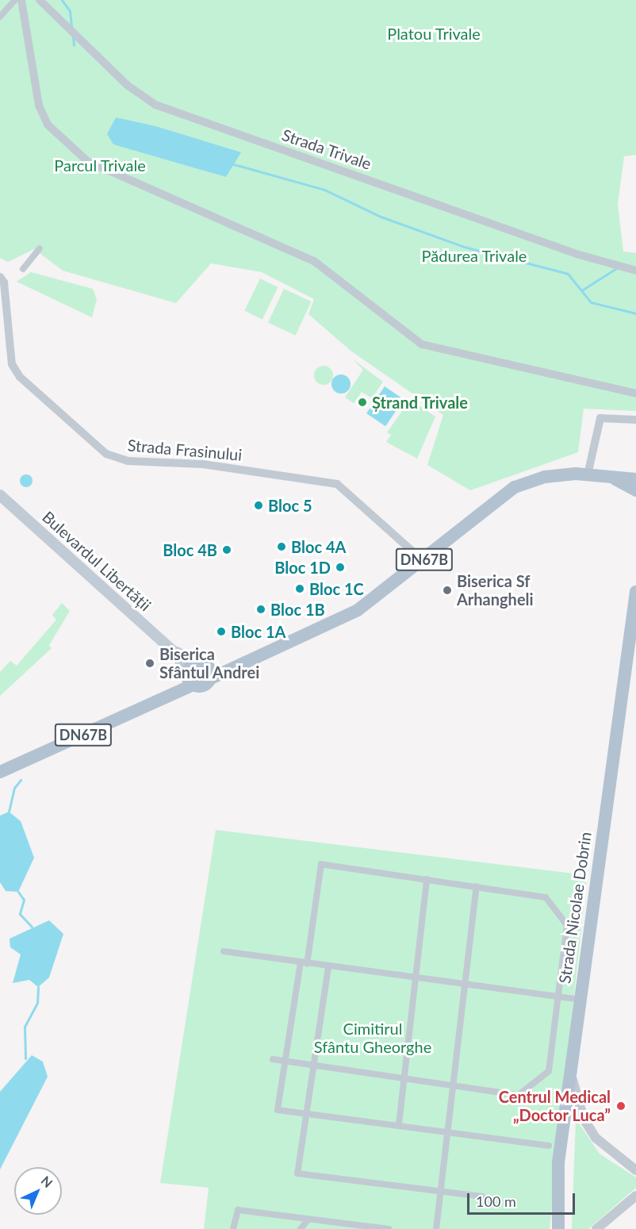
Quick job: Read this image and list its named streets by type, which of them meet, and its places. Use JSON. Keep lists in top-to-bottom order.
{
  "streets": {
    "main road": ["DN67B", "Bulevardul Libertății", "Strada Nicolae Dobrin"],
    "street": ["Strada Trivale", "Strada Frasinului"]
  },
  "crossings": [
    ["Strada Frasinului", "DN67B"],
    ["DN67B", "Bulevardul Libertății"]
  ],
  "parks": [
    "Platou Trivale",
    "Parcul Trivale",
    "Pădurea Trivale",
    "Cimitirul Sfântu Gheorghe"
  ],
  "places": [
    "Ștrand Trivale",
    "Bloc 5",
    "Bloc 4A",
    "Bloc 4B",
    "Bloc 1D",
    "Bloc 1C",
    "Biserica Sf Arhangheli",
    "Bloc 1B",
    "Bloc 1A",
    "Biserica Sfântul Andrei",
    "Centrul Medical „Doctor Luca”"
  ],
  "scale_bar": "100 m",
  "north": "top right"
}
